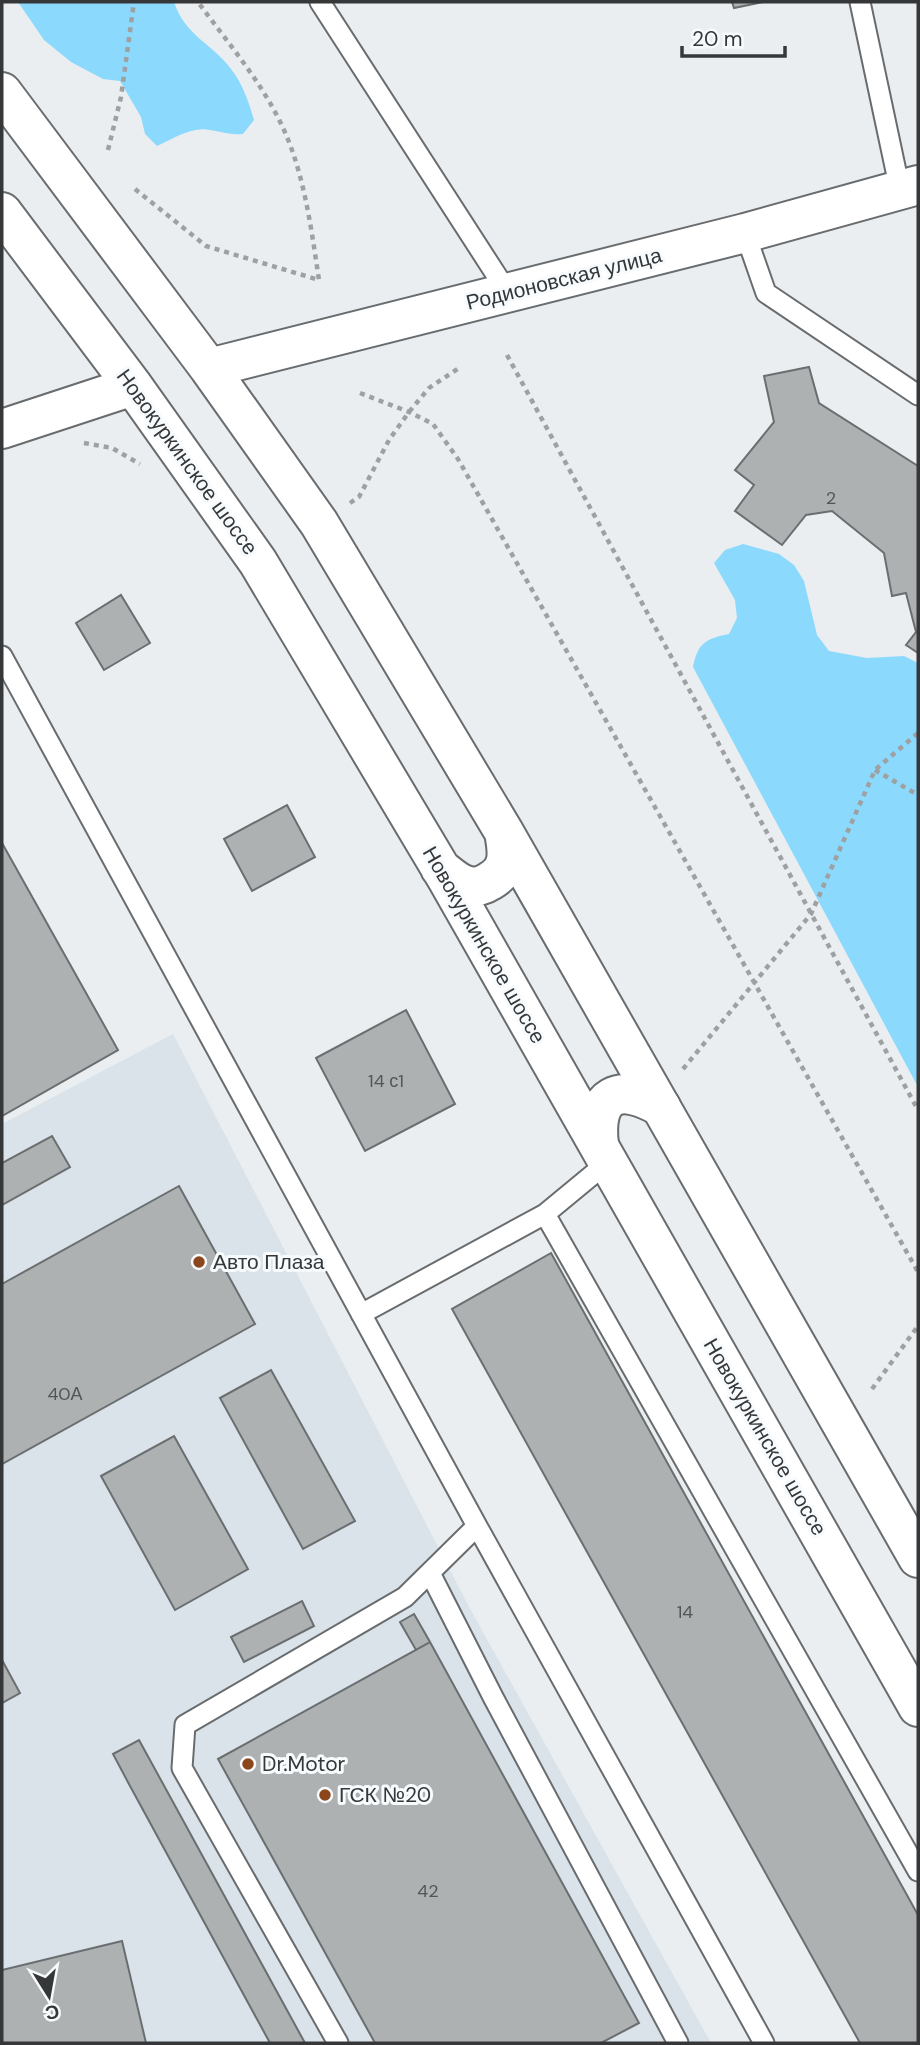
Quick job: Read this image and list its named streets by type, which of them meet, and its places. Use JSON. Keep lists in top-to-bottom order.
{
  "streets": {
    "main road": ["Родионовская улица", "Новокуркинское шоссе"]
  },
  "places": ["Авто Плаза", "Dr.Motor", "ГСК №20"],
  "house_numbers": [
    "2",
    "14 с1",
    "40А",
    "14",
    "42"
  ],
  "scale_bar": "20 m",
  "north": "bottom"
}
